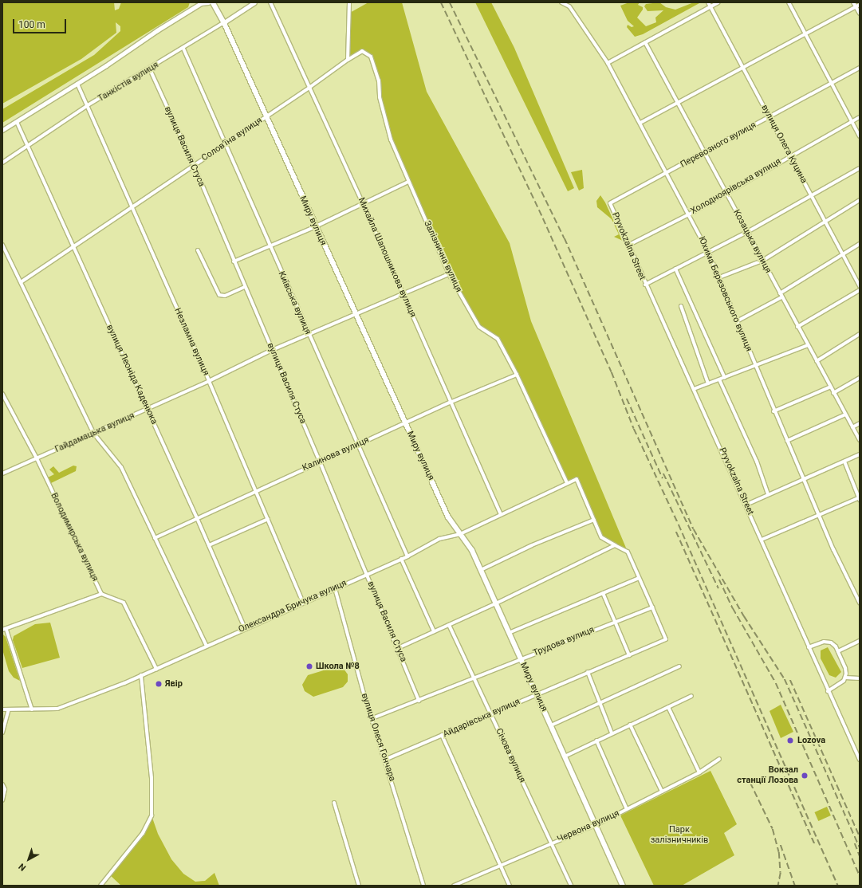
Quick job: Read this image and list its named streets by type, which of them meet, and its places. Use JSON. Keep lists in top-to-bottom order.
{
  "streets": {
    "main road": ["Миру вулиця"],
    "street": [
      "Танкістів вулиця",
      "Солов'їна вулиця",
      "вулиця Олега Куцина",
      "Перевозного вулиця",
      "вулиця Василя Стуса",
      "Холодноярівська вулиця",
      "Козацька вулиця",
      "Pryvokzalna Street",
      "Залізнична вулиця",
      "Михайла Шапошникова вулиця",
      "Юхима Березовського вулиця",
      "Київська вулиця",
      "Незламна вулиця",
      "вулиця Леоніда Каденюка",
      "Гайдамацька вулиця",
      "Калинова вулиця",
      "Володимирська вулиця",
      "Олександра Бричука вулиця",
      "Трудова вулиця",
      "Айдарівська вулиця",
      "вулиця Олеся Гончара",
      "Січова вулиця",
      "Червона вулиця"
    ]
  },
  "crossings": [
    ["Танкістів вулиця", "вулиця Василя Стуса"],
    ["Танкістів вулиця", "Миру вулиця"],
    ["Танкістів вулиця", "Київська вулиця"],
    ["Танкістів вулиця", "Незламна вулиця"],
    ["Танкістів вулиця", "вулиця Леоніда Каденюка"],
    ["Солов'їна вулиця", "вулиця Василя Стуса"],
    ["Солов'їна вулиця", "Миру вулиця"],
    ["Солов'їна вулиця", "Залізнична вулиця"],
    ["Солов'їна вулиця", "Михайла Шапошникова вулиця"],
    ["Солов'їна вулиця", "Київська вулиця"],
    ["Солов'їна вулиця", "Незламна вулиця"],
    ["Солов'їна вулиця", "вулиця Леоніда Каденюка"],
    ["вулиця Олега Куцина", "Перевозного вулиця"],
    ["вулиця Олега Куцина", "Холодноярівська вулиця"],
    ["Перевозного вулиця", "Козацька вулиця"],
    ["Перевозного вулиця", "Pryvokzalna Street"],
    ["Перевозного вулиця", "Юхима Березовського вулиця"],
    ["вулиця Василя Стуса", "Гайдамацька вулиця"],
    ["вулиця Василя Стуса", "Калинова вулиця"],
    ["вулиця Василя Стуса", "Олександра Бричука вулиця"],
    ["вулиця Василя Стуса", "Трудова вулиця"],
    ["Холодноярівська вулиця", "Козацька вулиця"],
    ["Холодноярівська вулиця", "Pryvokzalna Street"],
    ["Холодноярівська вулиця", "Юхима Березовського вулиця"],
    ["Миру вулиця", "Гайдамацька вулиця"],
    ["Миру вулиця", "Калинова вулиця"],
    ["Миру вулиця", "Олександра Бричука вулиця"],
    ["Миру вулиця", "Трудова вулиця"],
    ["Миру вулиця", "Айдарівська вулиця"],
    ["Миру вулиця", "Червона вулиця"],
    ["Залізнична вулиця", "Гайдамацька вулиця"],
    ["Залізнична вулиця", "Калинова вулиця"],
    ["Залізнична вулиця", "Олександра Бричука вулиця"],
    ["Михайла Шапошникова вулиця", "Гайдамацька вулиця"],
    ["Михайла Шапошникова вулиця", "Калинова вулиця"],
    ["Михайла Шапошникова вулиця", "Олександра Бричука вулиця"],
    ["Київська вулиця", "Гайдамацька вулиця"],
    ["Київська вулиця", "Калинова вулиця"],
    ["Київська вулиця", "Олександра Бричука вулиця"],
    ["Незламна вулиця", "Гайдамацька вулиця"],
    ["Незламна вулиця", "Калинова вулиця"],
    ["Незламна вулиця", "Олександра Бричука вулиця"],
    ["вулиця Леоніда Каденюка", "Гайдамацька вулиця"],
    ["вулиця Леоніда Каденюка", "Калинова вулиця"],
    ["вулиця Леоніда Каденюка", "Олександра Бричука вулиця"],
    ["Гайдамацька вулиця", "Володимирська вулиця"],
    ["Олександра Бричука вулиця", "вулиця Олеся Гончара"],
    ["Трудова вулиця", "Айдарівська вулиця"],
    ["Трудова вулиця", "вулиця Олеся Гончара"],
    ["Трудова вулиця", "Січова вулиця"],
    ["Айдарівська вулиця", "вулиця Олеся Гончара"],
    ["Айдарівська вулиця", "Січова вулиця"],
    ["Січова вулиця", "Червона вулиця"]
  ],
  "parks": ["Парк залізничників"],
  "places": [
    "Школа №8",
    "Явiр",
    "Lozova",
    "Вокзал станції Лозова"
  ],
  "scale_bar": "100 m",
  "north": "bottom left"
}
